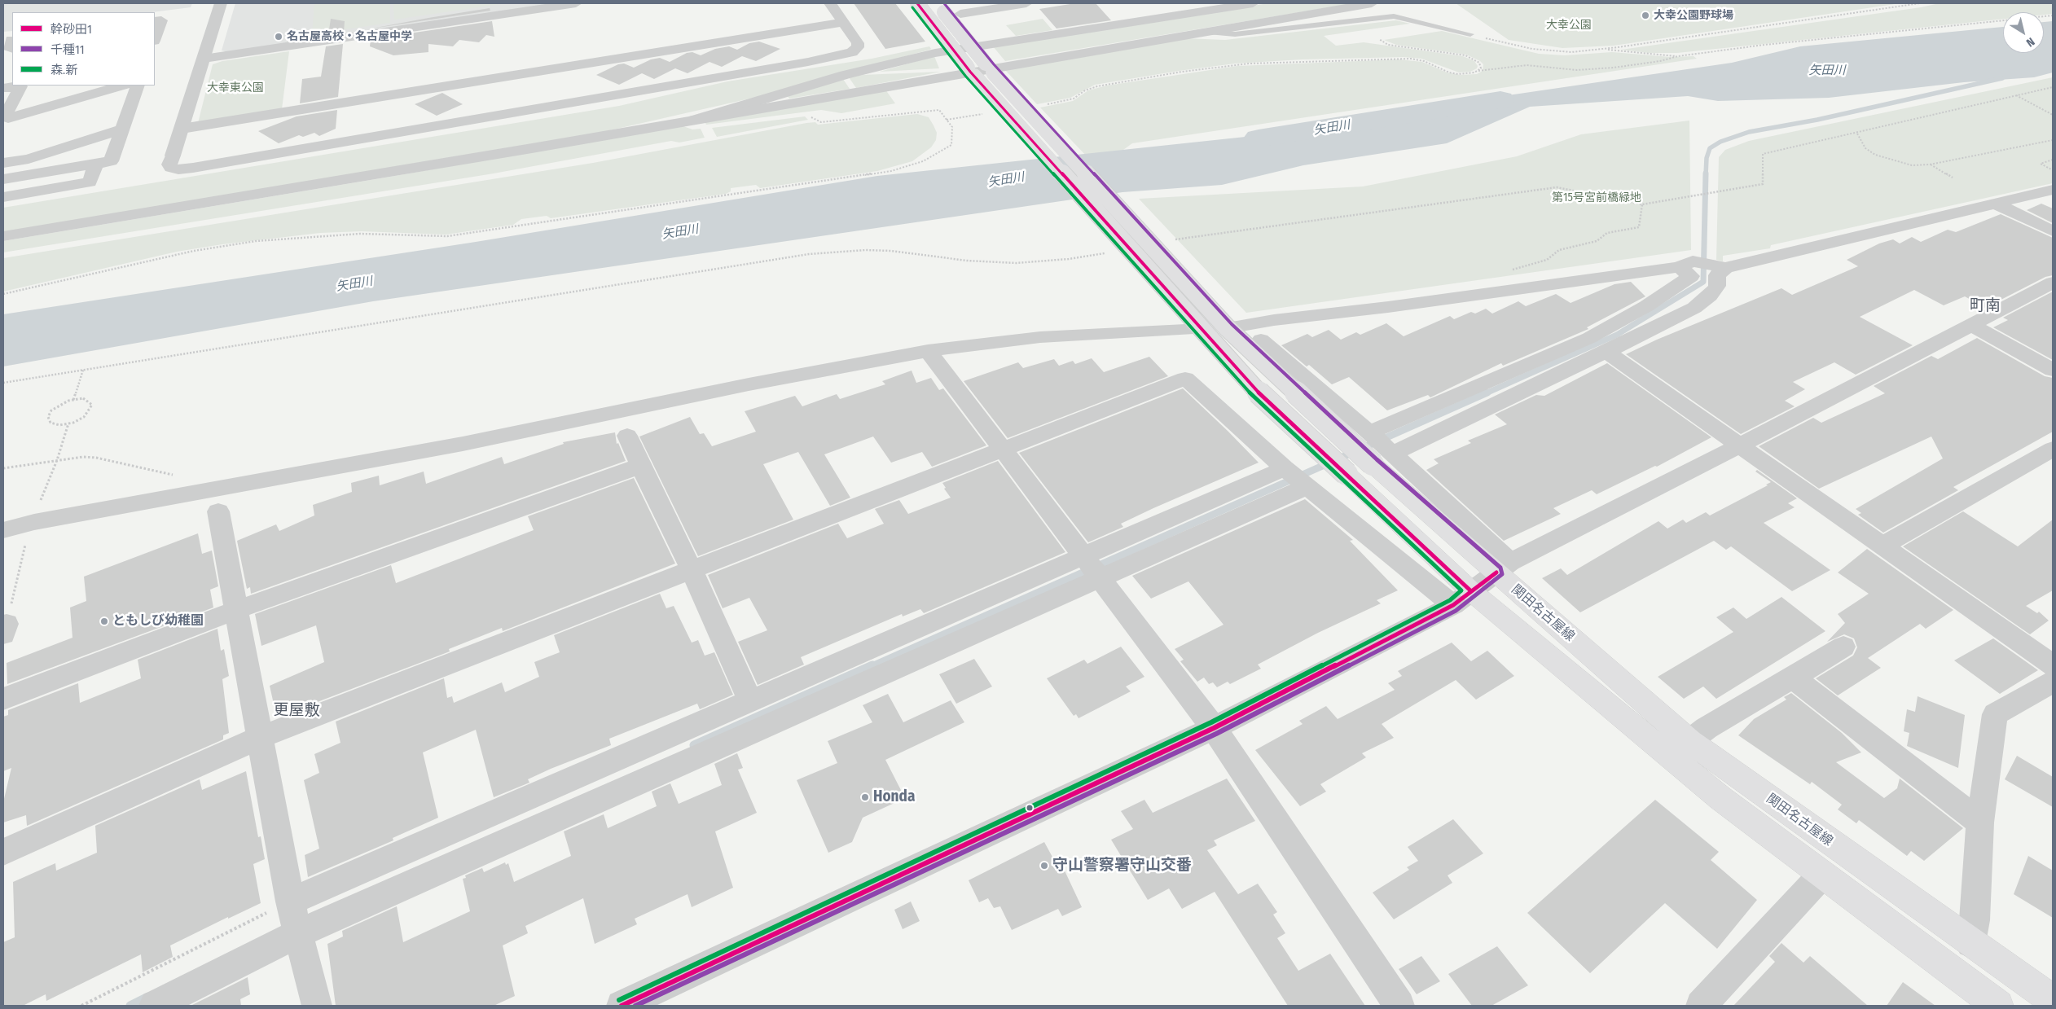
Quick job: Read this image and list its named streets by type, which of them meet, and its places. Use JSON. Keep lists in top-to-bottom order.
{
  "streets": {
    "main road": ["関田名古屋線"]
  },
  "districts": ["町南", "更屋敷"],
  "water": ["矢田川"],
  "parks": ["大幸公園", "大幸東公園", "第15号宮前橋緑地"],
  "places": [
    "大幸公園野球場",
    "名古屋高校・名古屋中学",
    "ともしび幼稚園",
    "Honda",
    "守山警察署守山交番"
  ],
  "lines": ["transit line 幹砂田1", "transit line 千種11", "transit line 森.新"],
  "legend": ["幹砂田1", "千種11", "森.新"],
  "north": "bottom right"
}
